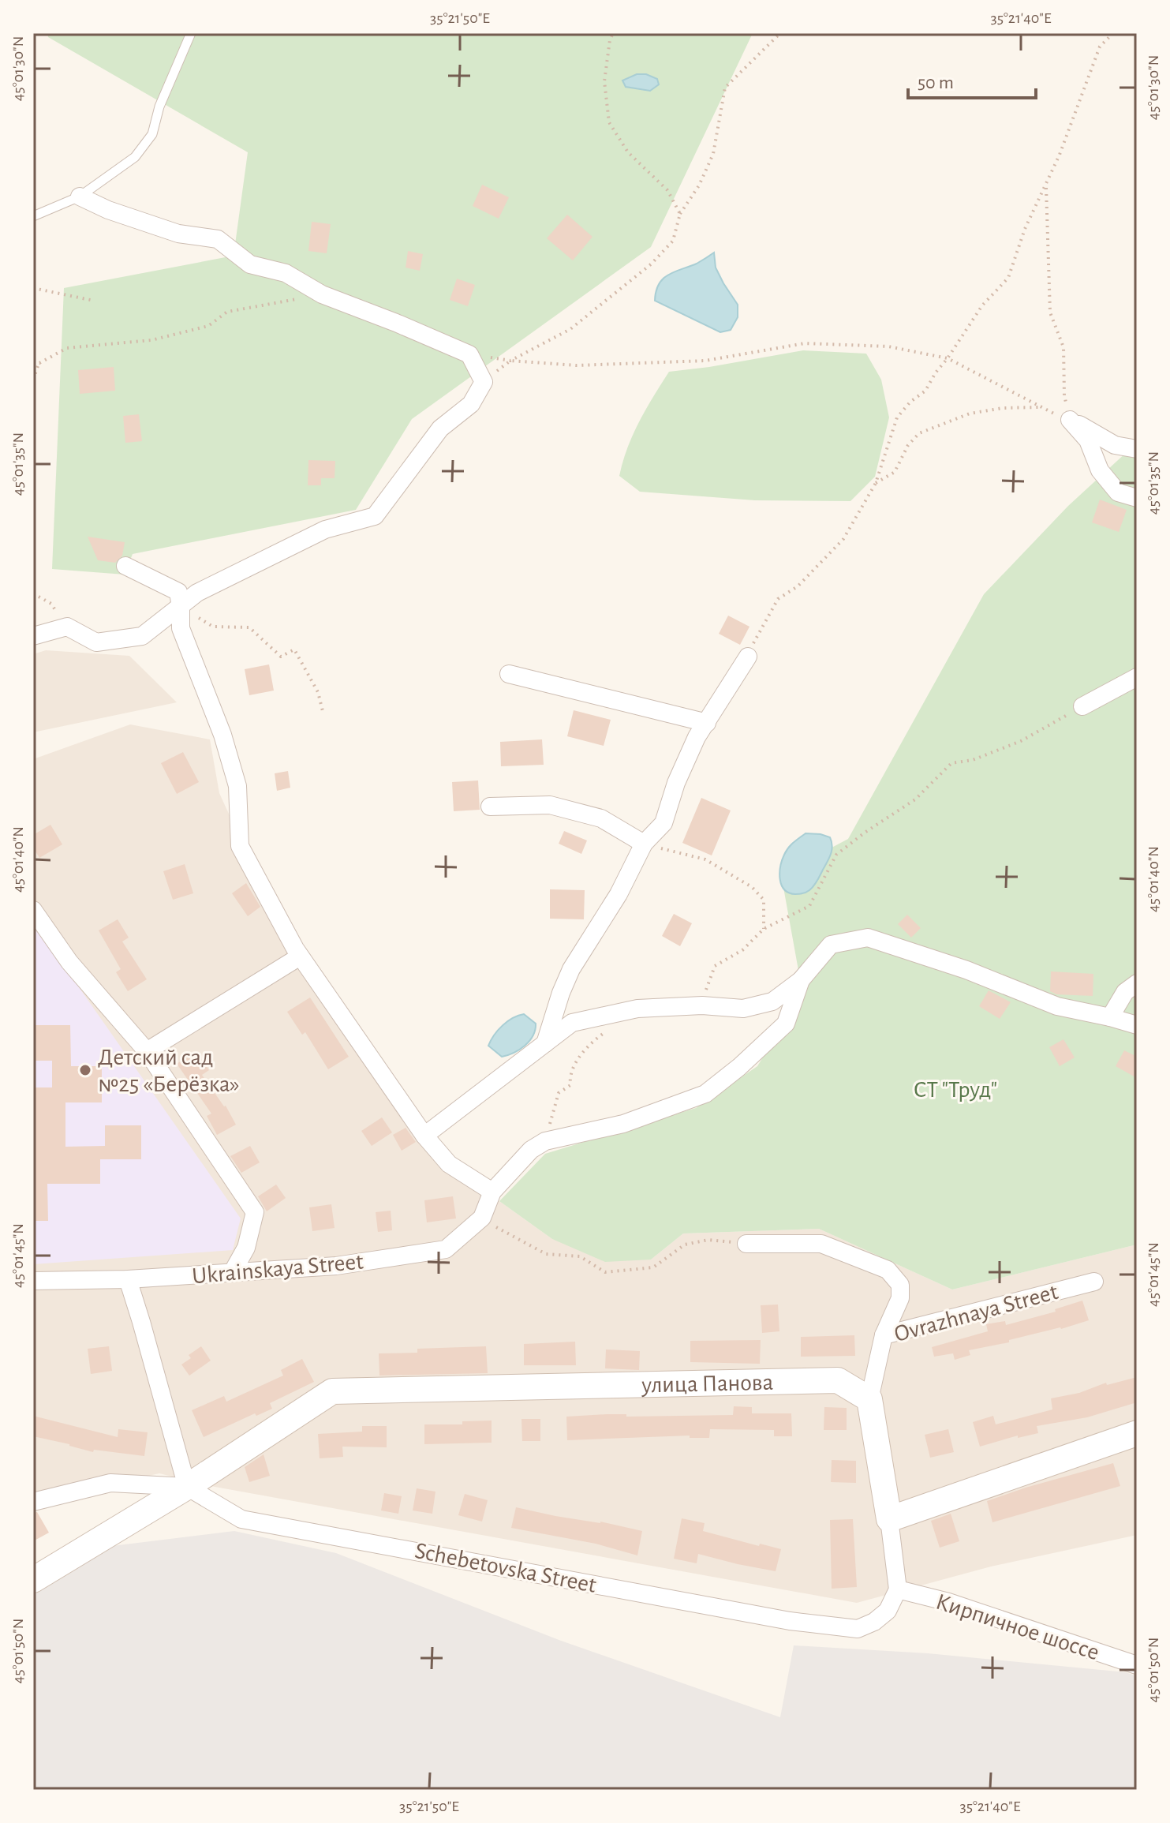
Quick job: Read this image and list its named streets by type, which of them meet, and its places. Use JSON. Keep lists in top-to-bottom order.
{
  "streets": {
    "street": [
      "Ukrainskaya Street",
      "Ovrazhnaya Street",
      "улица Панова",
      "Schebetovska Street",
      "Кирпичное шоссе"
    ]
  },
  "crossings": [
    ["Ovrazhnaya Street", "улица Панова"],
    ["улица Панова", "Schebetovska Street"],
    ["Schebetovska Street", "Кирпичное шоссе"]
  ],
  "parks": ["СТ \"Труд\""],
  "places": ["Детский сад №25 «Берёзка»"],
  "scale_bar": "50 m",
  "coordinates": [
    "35°21'50\"E",
    "35°21'40\"E",
    "45°01'30\"N",
    "45°01'35\"N",
    "45°01'40\"N",
    "45°01'45\"N",
    "45°01'50\"N"
  ]
}
